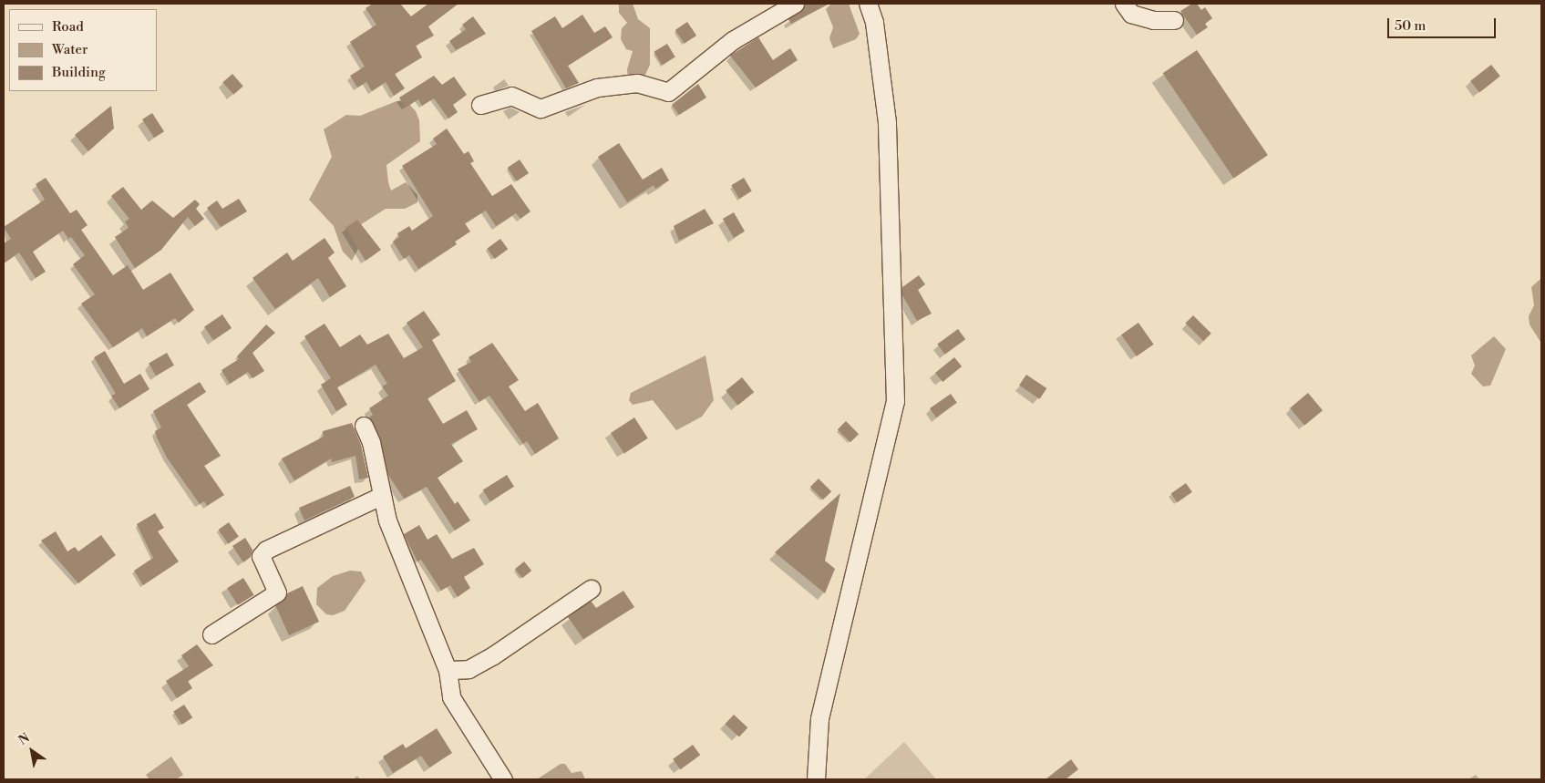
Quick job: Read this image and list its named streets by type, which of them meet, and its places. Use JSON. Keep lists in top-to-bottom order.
{
  "legend": ["Road", "Water", "Building"],
  "scale_bar": "50 m",
  "north": "top left"
}
